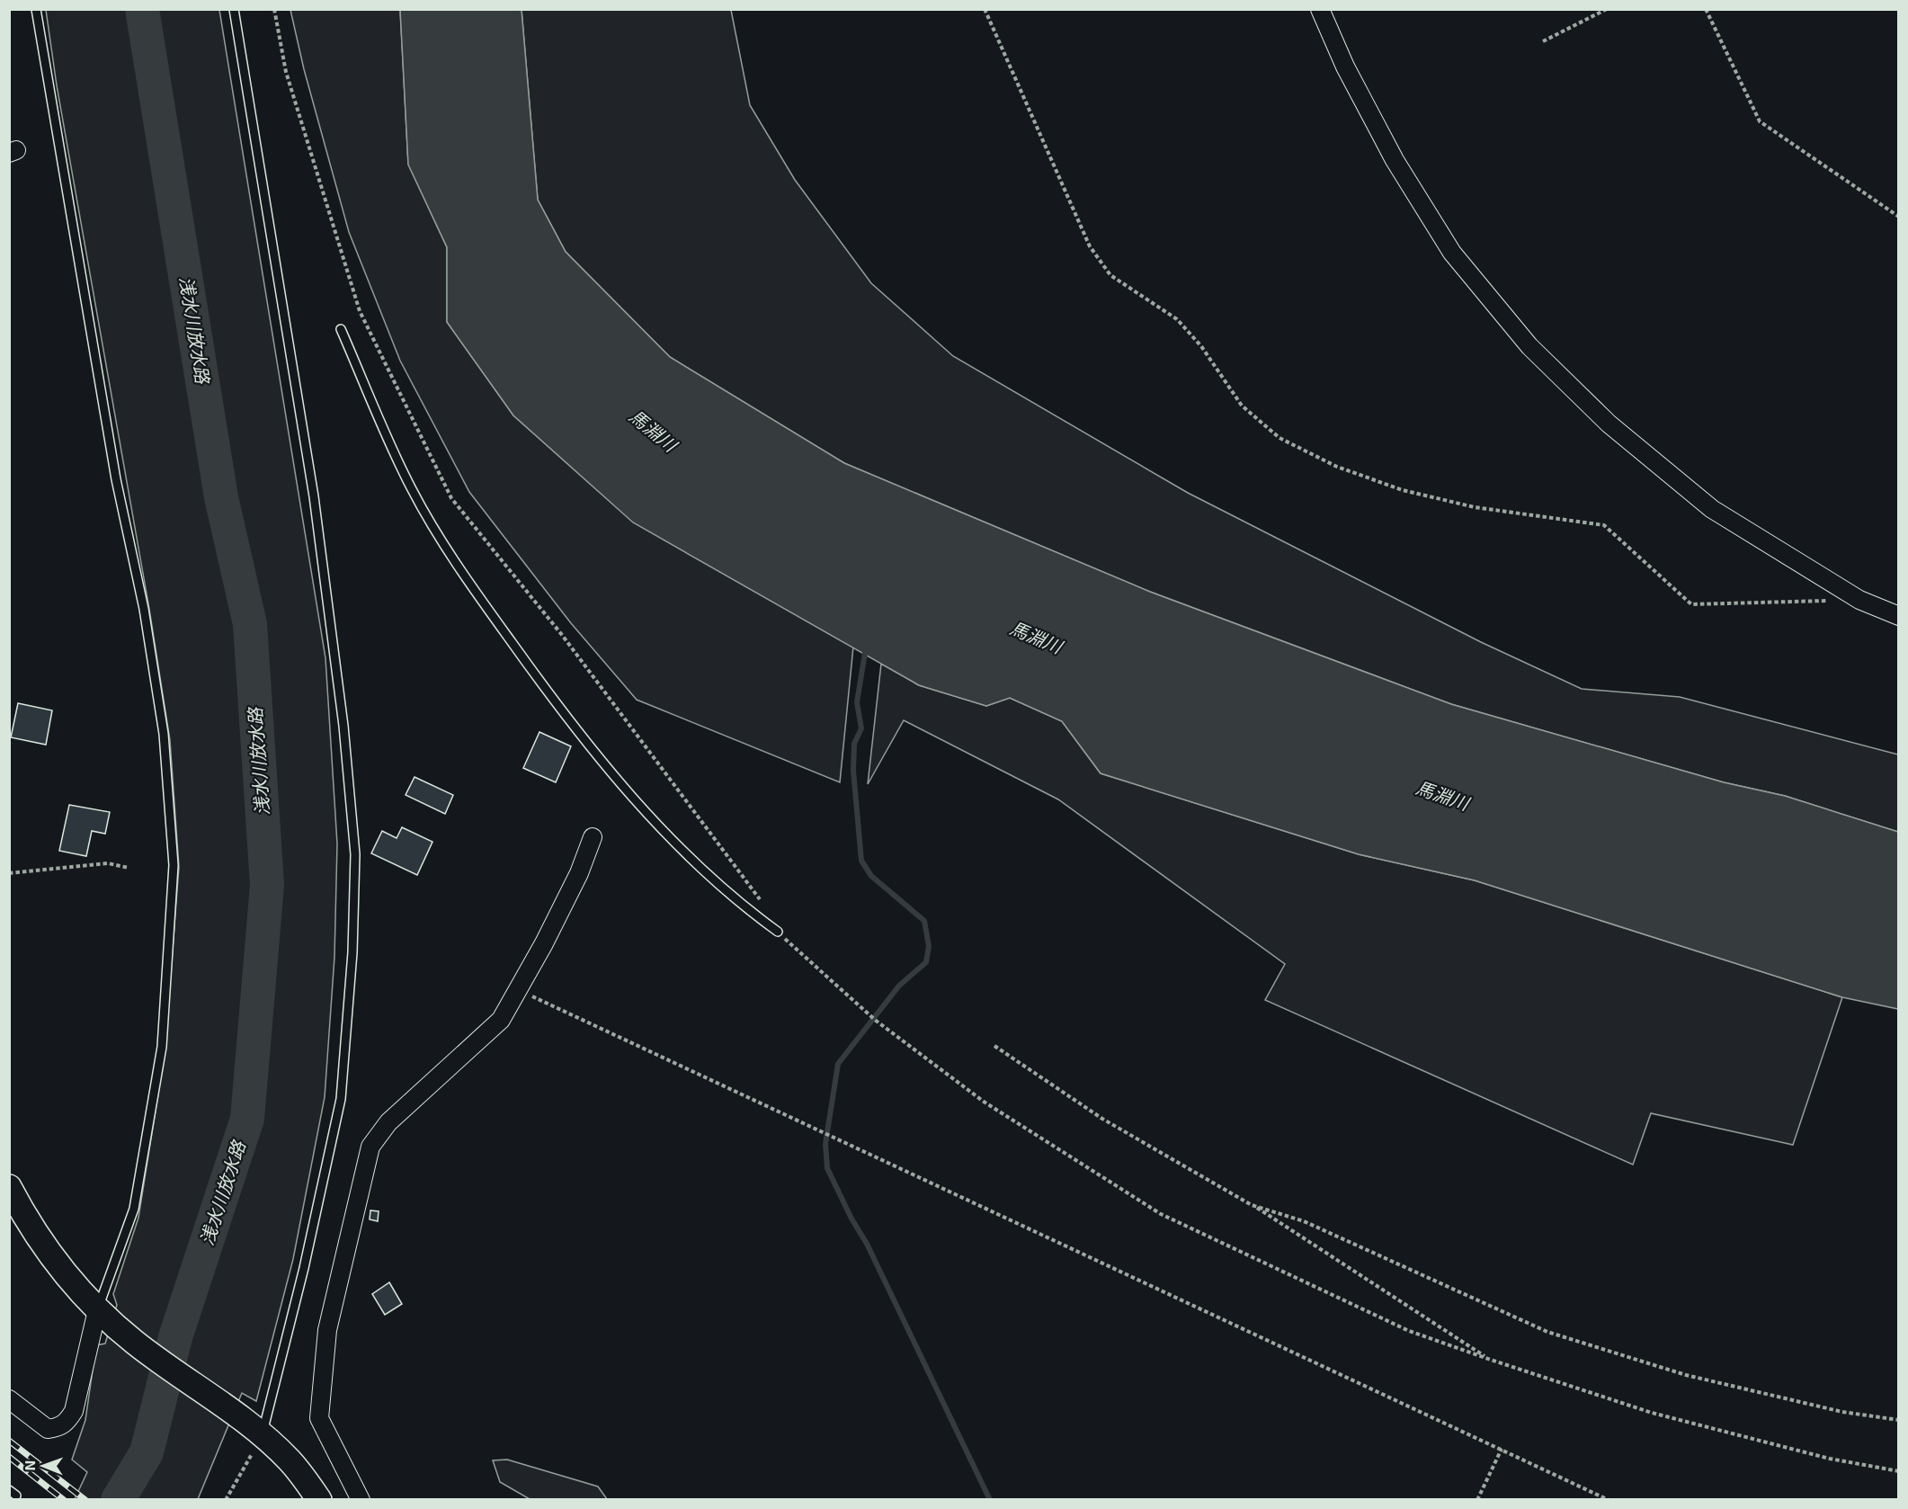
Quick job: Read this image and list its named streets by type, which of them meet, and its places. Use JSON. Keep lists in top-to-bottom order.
{
  "water": ["浅水川放水路", "馬淵川"],
  "north": "left"
}
